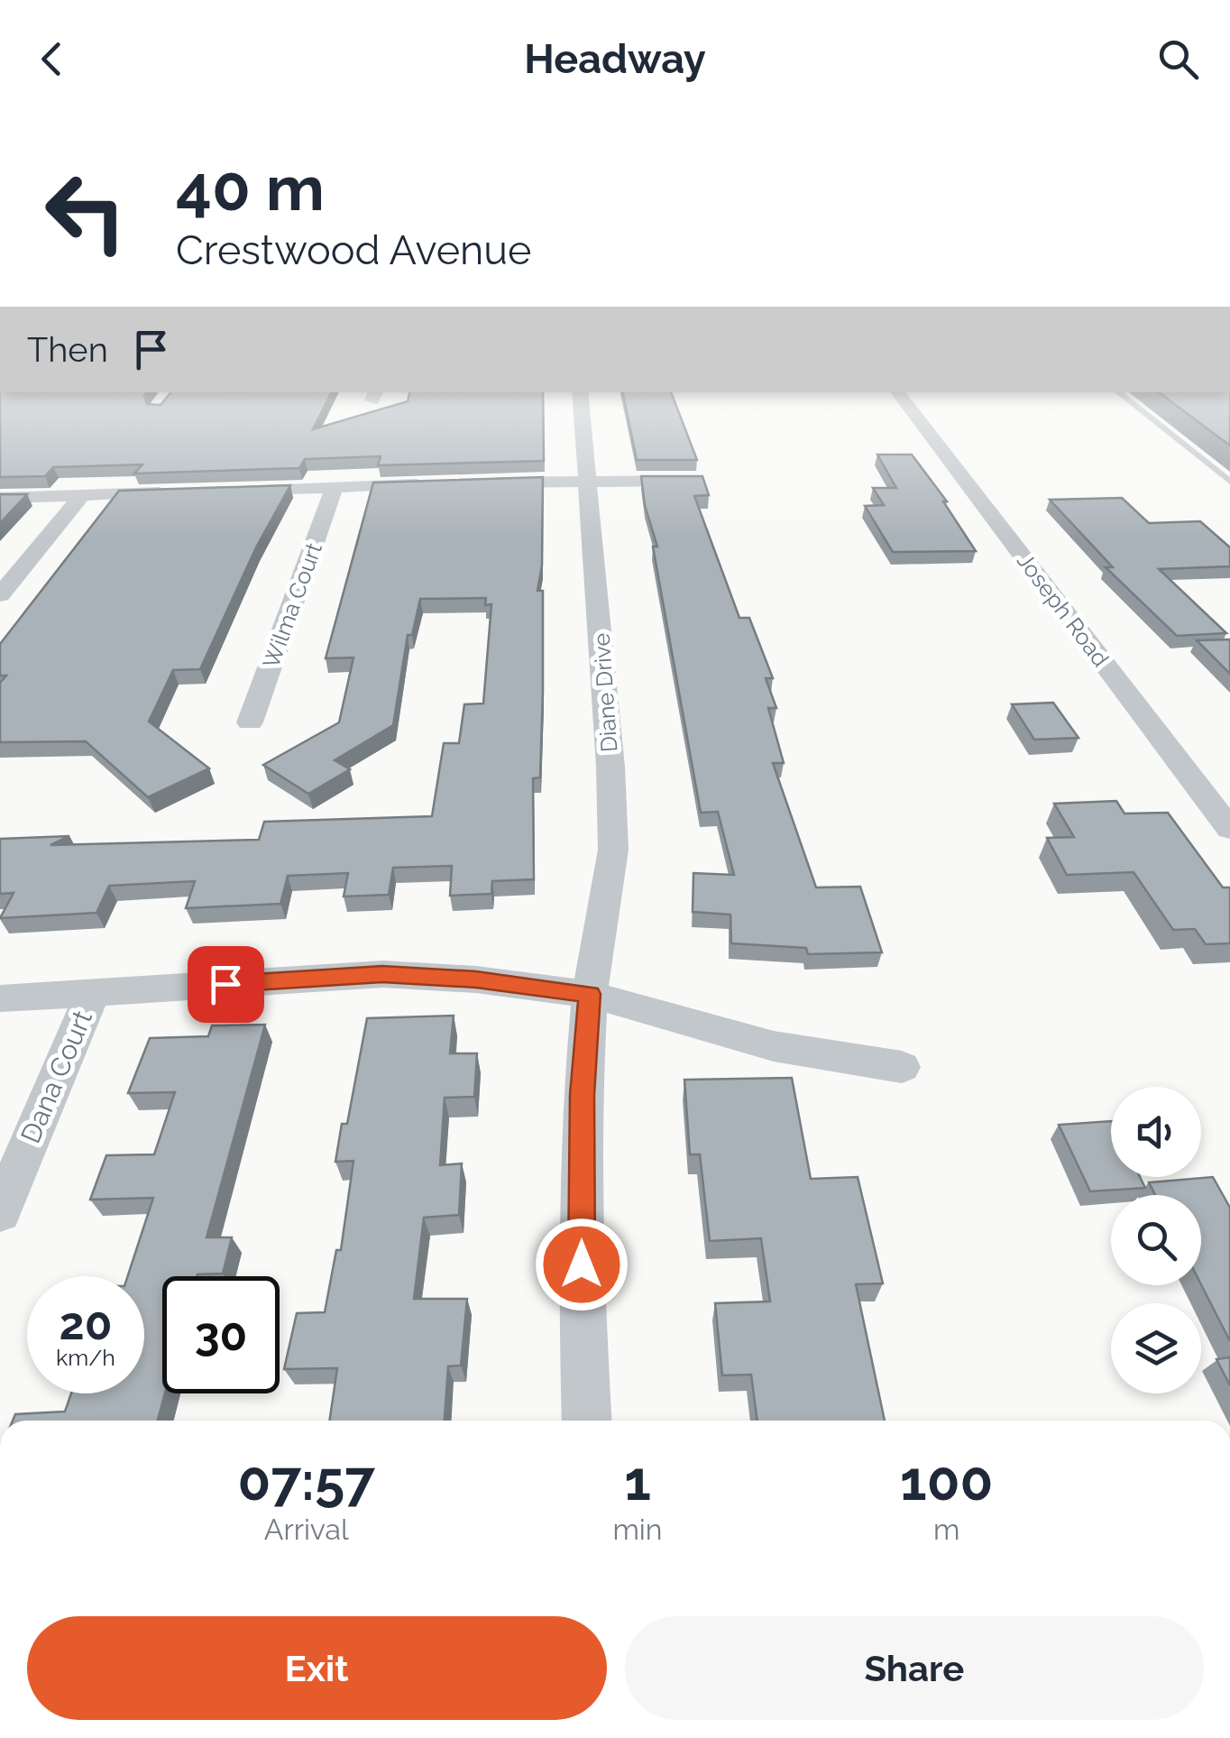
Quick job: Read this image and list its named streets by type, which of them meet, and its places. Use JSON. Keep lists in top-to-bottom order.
{
  "streets": {
    "street": [
      "Wilma Court",
      "Joseph Road",
      "Diane Drive",
      "Dana Court"
    ]
  },
  "page": {
    "header": "Headway",
    "turn": ["40 m", "Crestwood Avenue"],
    "then": "Then",
    "speed": "20 km/h",
    "limit": "30",
    "eta": [
      "07:57",
      "Arrival",
      "1",
      "min",
      "100",
      "m"
    ],
    "buttons": ["Exit", "Share"]
  }
}
